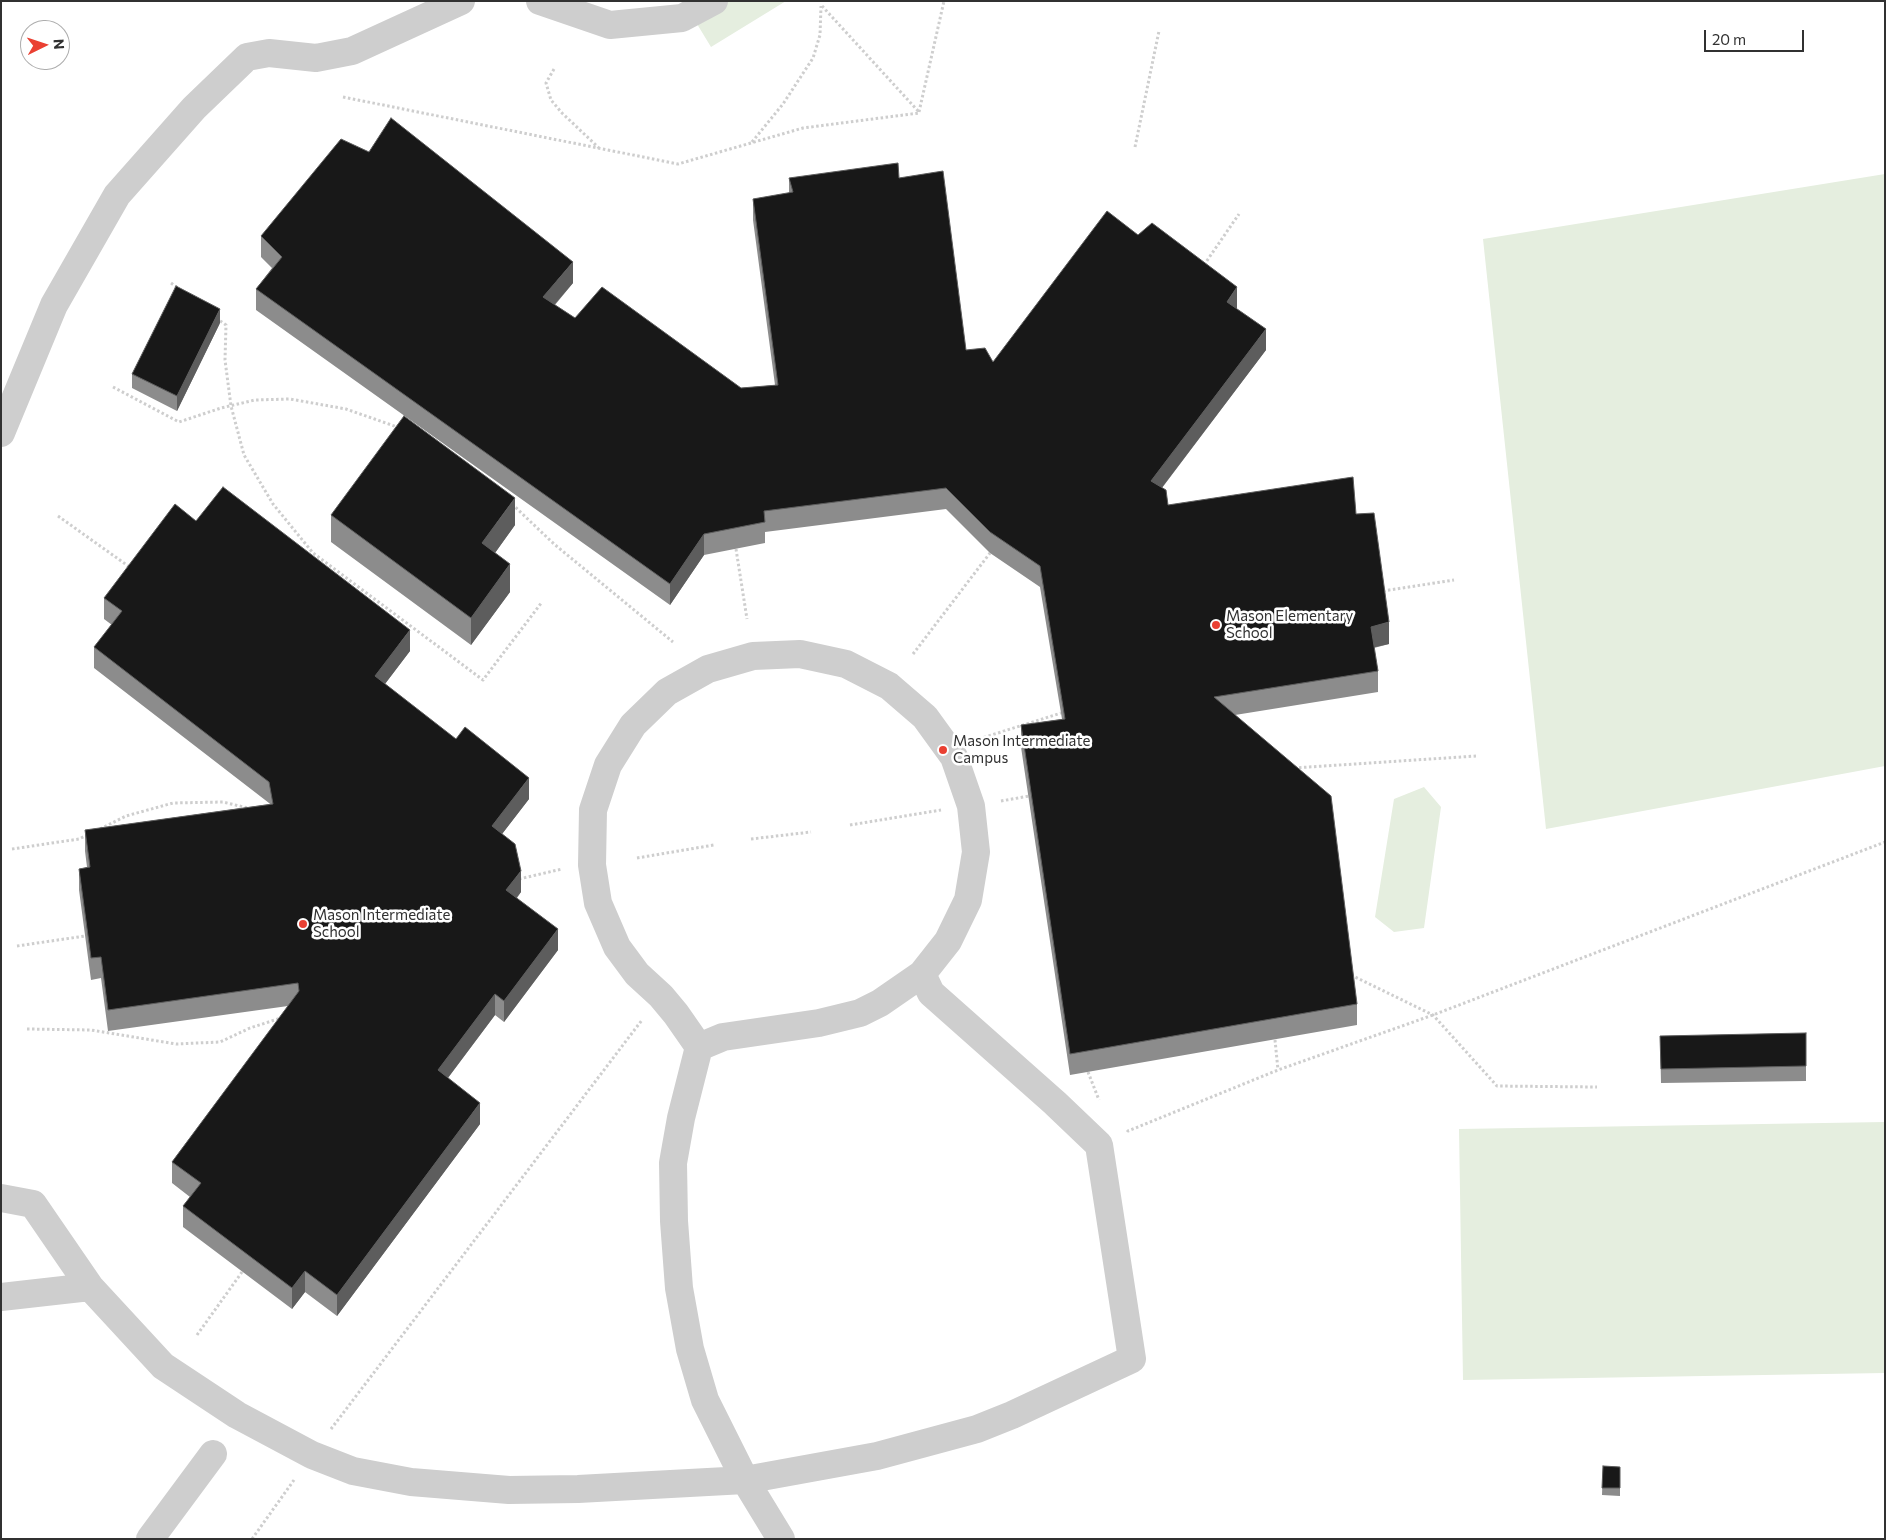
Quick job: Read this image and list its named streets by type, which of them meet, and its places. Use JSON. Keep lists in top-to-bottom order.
{
  "places": ["Mason Elementary School", "Mason Intermediate Campus", "Mason Intermediate School"],
  "scale_bar": "20 m",
  "north": "right"
}
